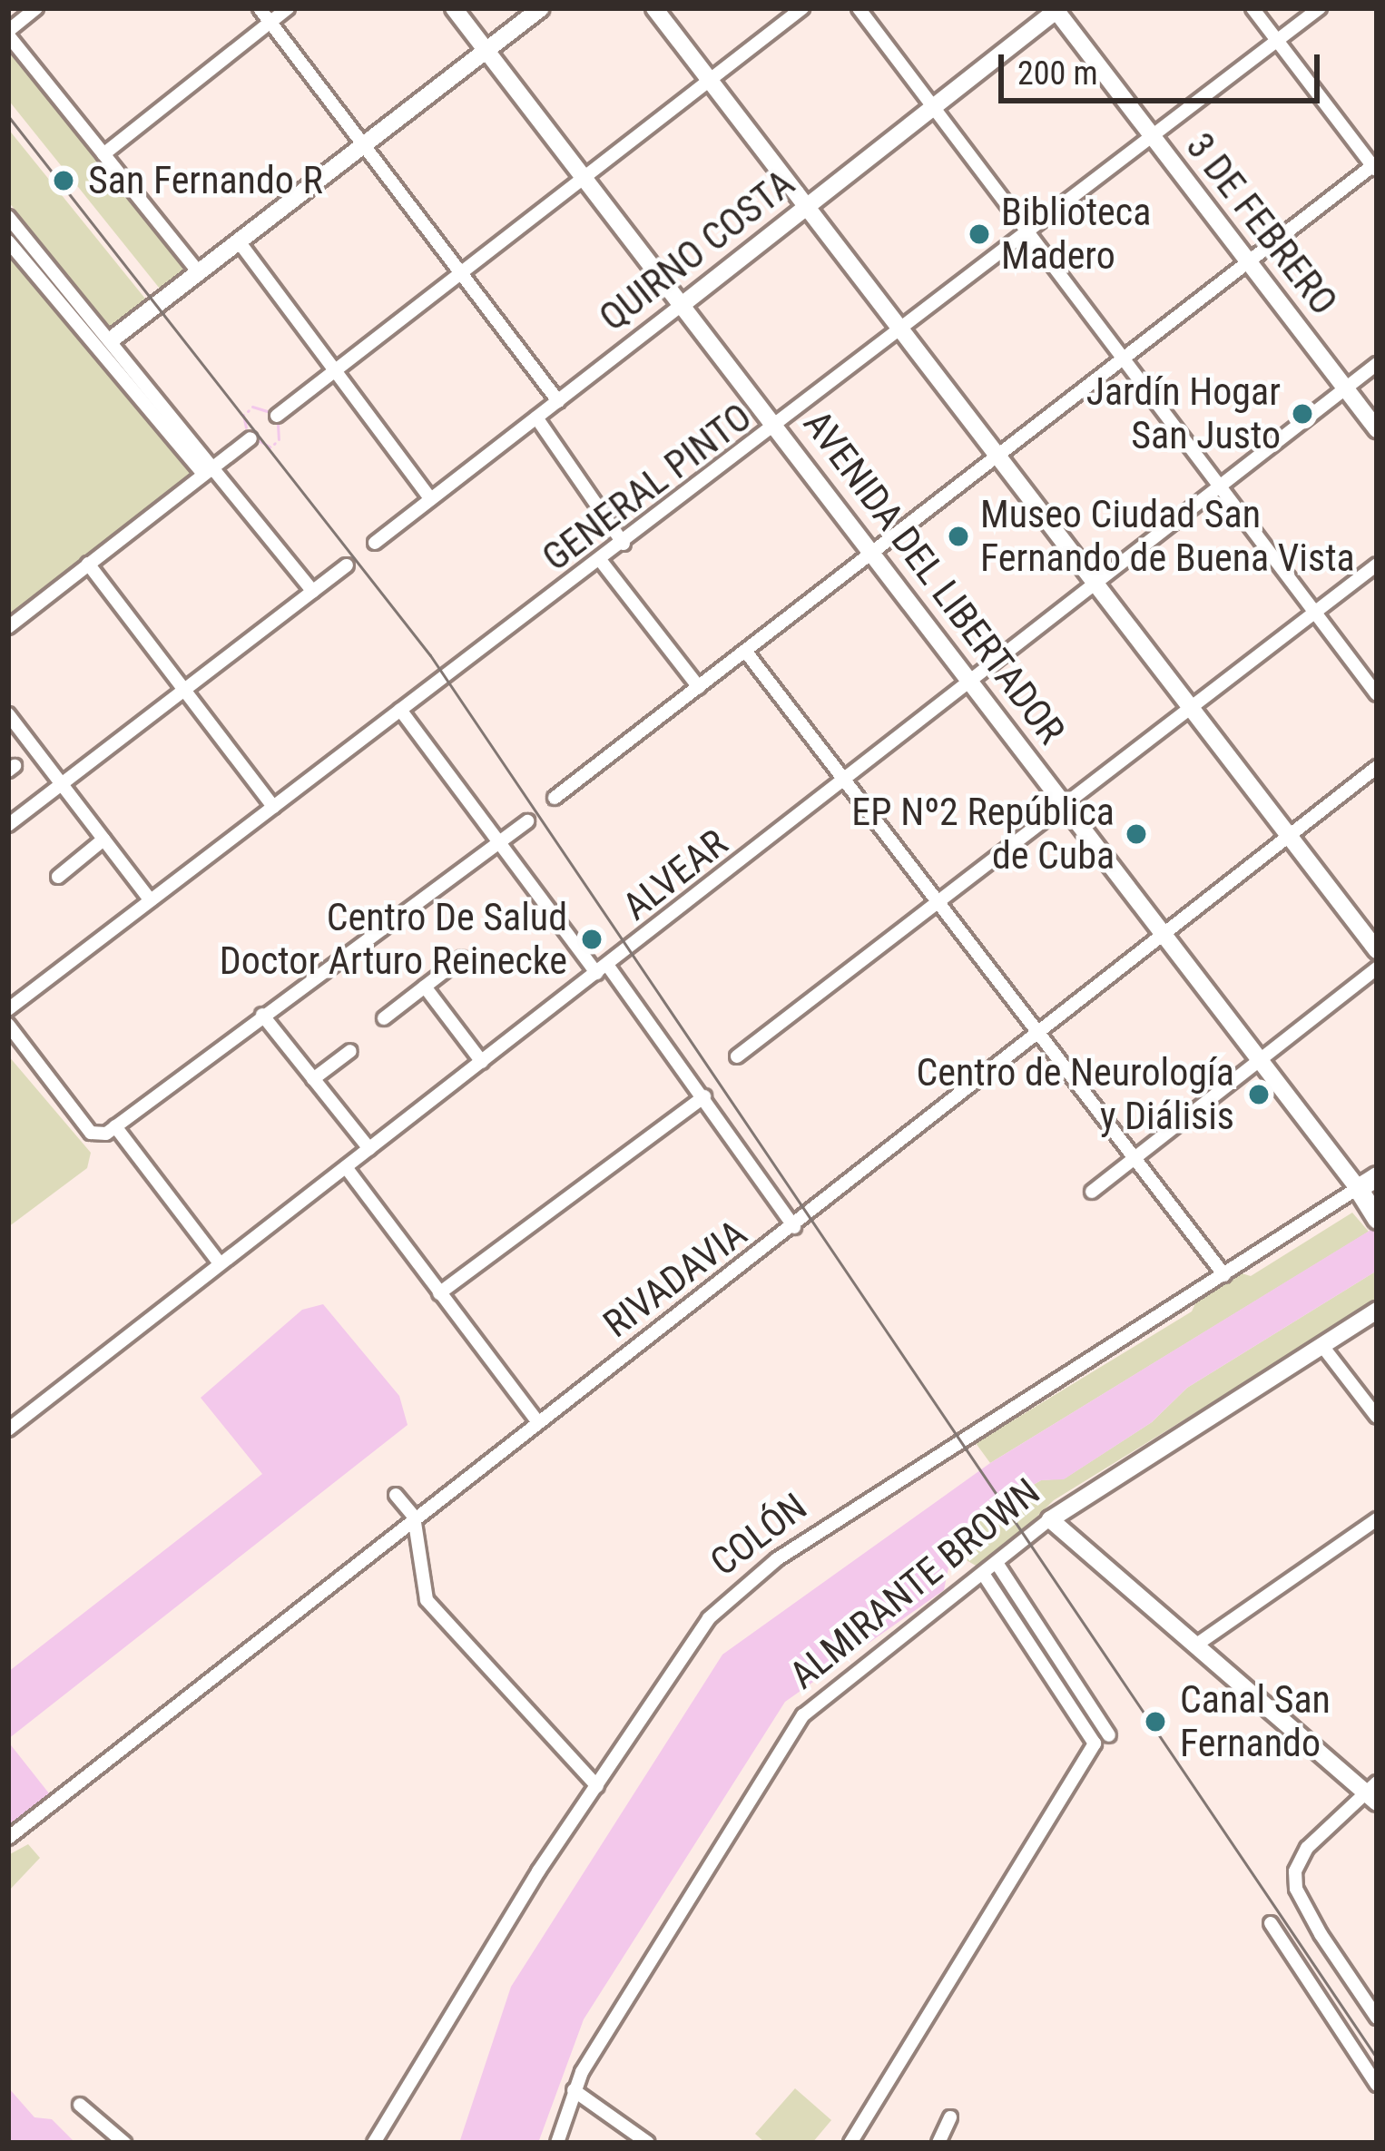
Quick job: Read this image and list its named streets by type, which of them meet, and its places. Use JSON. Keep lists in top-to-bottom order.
{
  "streets": {
    "main road": [
      "3 DE FEBRERO",
      "QUIRNO COSTA",
      "AVENIDA DEL LIBERTADOR",
      "COLÓN",
      "ALMIRANTE BROWN"
    ],
    "street": ["GENERAL PINTO", "ALVEAR", "RIVADAVIA"]
  },
  "crossings": [
    ["3 DE FEBRERO", "QUIRNO COSTA"],
    ["3 DE FEBRERO", "GENERAL PINTO"],
    ["3 DE FEBRERO", "ALVEAR"],
    ["QUIRNO COSTA", "AVENIDA DEL LIBERTADOR"],
    ["GENERAL PINTO", "AVENIDA DEL LIBERTADOR"],
    ["AVENIDA DEL LIBERTADOR", "ALVEAR"],
    ["AVENIDA DEL LIBERTADOR", "RIVADAVIA"],
    ["AVENIDA DEL LIBERTADOR", "COLÓN"]
  ],
  "places": [
    "San Fernando R",
    "Biblioteca Madero",
    "Jardín Hogar San Justo",
    "Museo Ciudad San Fernando de Buena Vista",
    "EP Nº2 República de Cuba",
    "Centro De Salud Doctor Arturo Reinecke",
    "Centro de Neurología y Diálisis",
    "Canal San Fernando"
  ],
  "scale_bar": "200 m"
}
